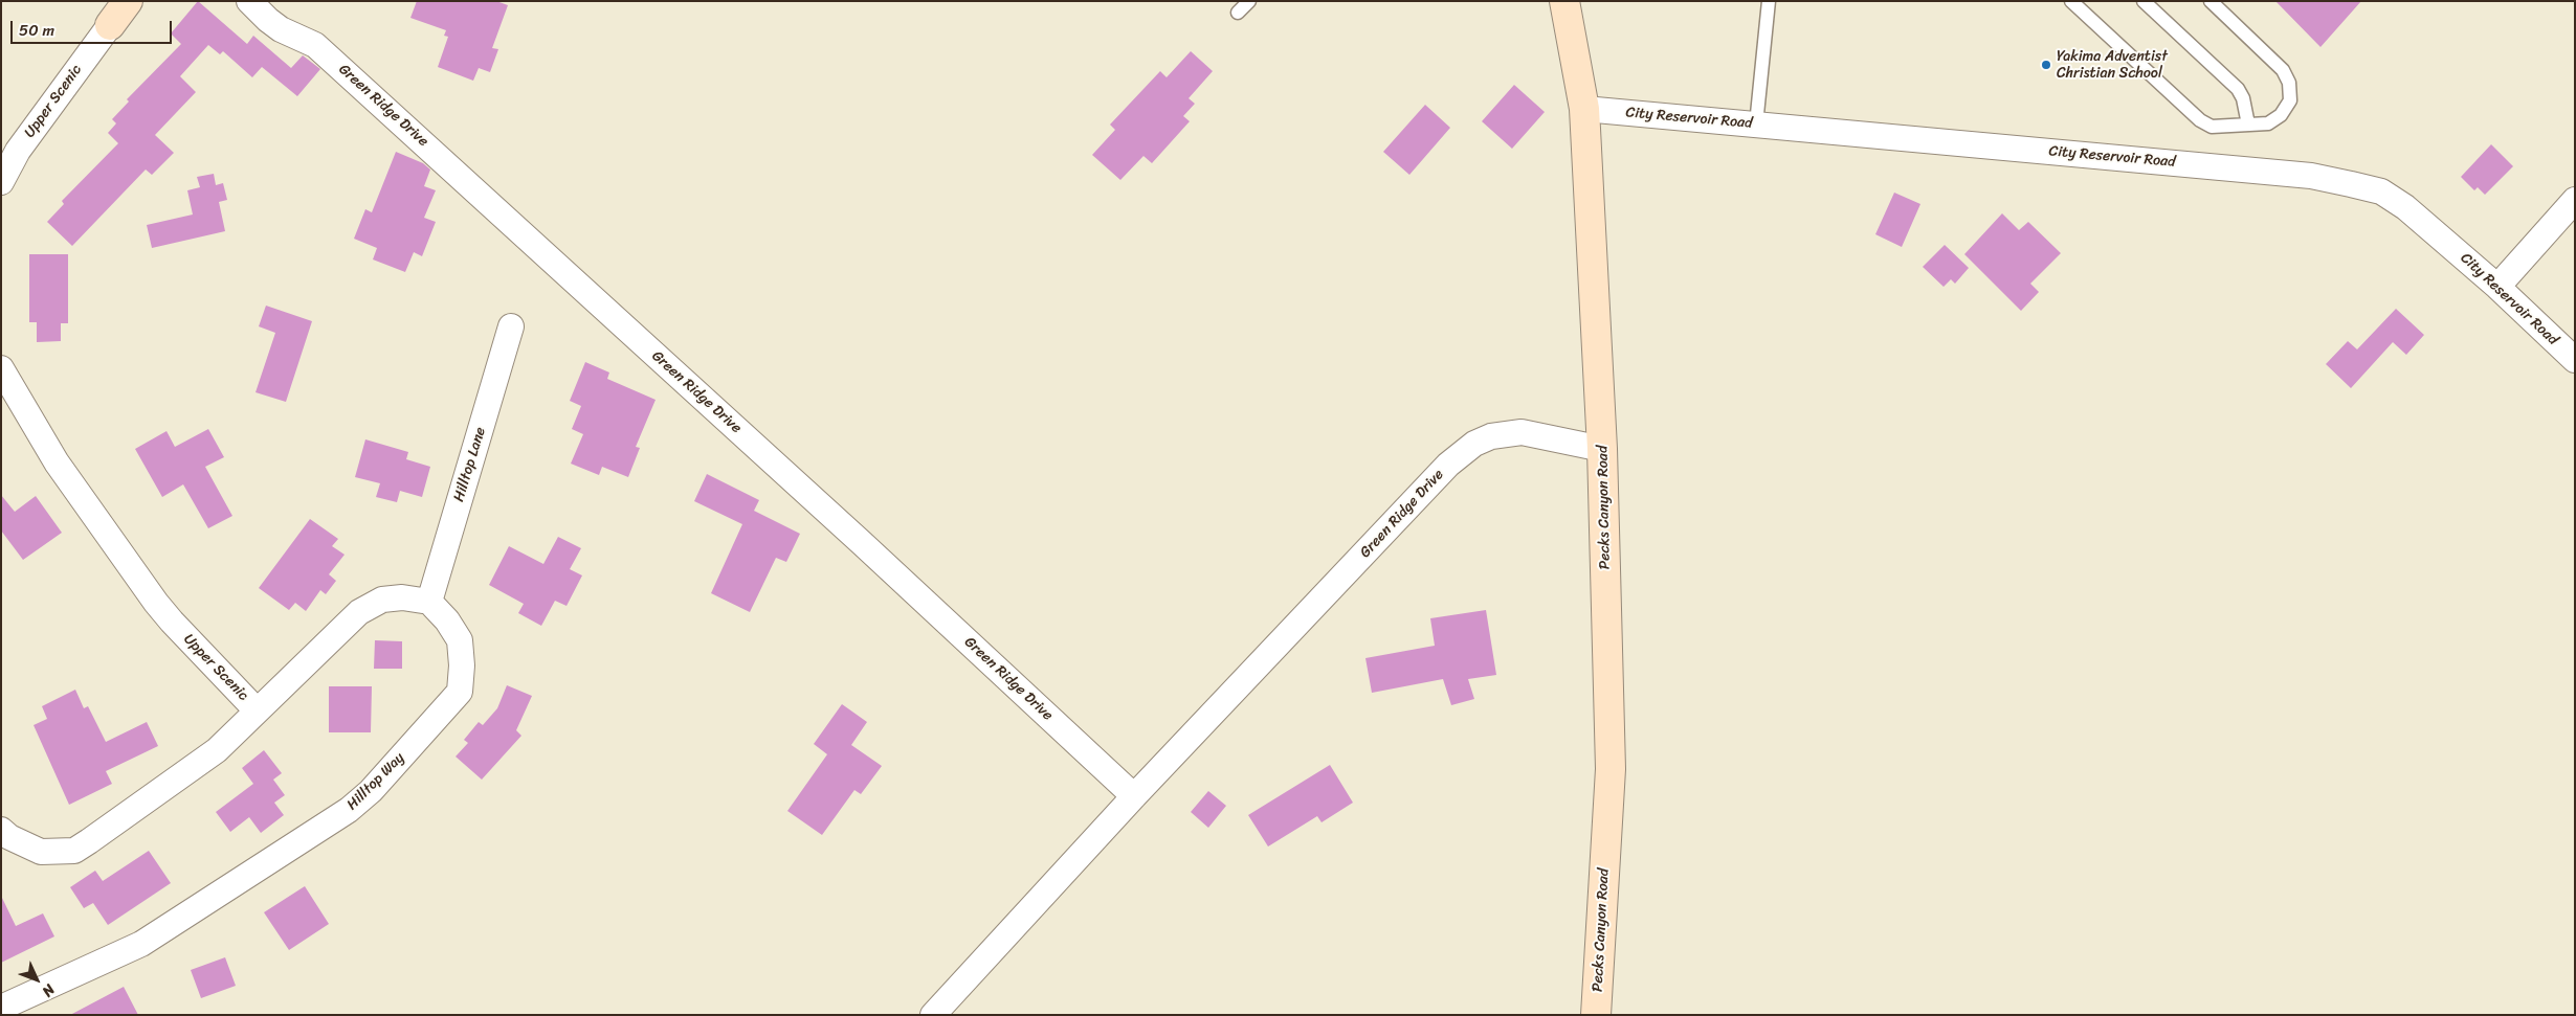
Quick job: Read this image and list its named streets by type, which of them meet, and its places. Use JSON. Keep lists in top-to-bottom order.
{
  "streets": {
    "street": [
      "Upper Scenic",
      "Green Ridge Drive",
      "City Reservoir Road",
      "Hilltop Lane",
      "Pecks Canyon Road",
      "Hilltop Way"
    ]
  },
  "crossings": [
    ["Green Ridge Drive", "Pecks Canyon Road"],
    ["City Reservoir Road", "Pecks Canyon Road"],
    ["Hilltop Lane", "Hilltop Way"]
  ],
  "places": ["Yakima Adventist Christian School"],
  "scale_bar": "50 m",
  "north": "bottom right"
}
